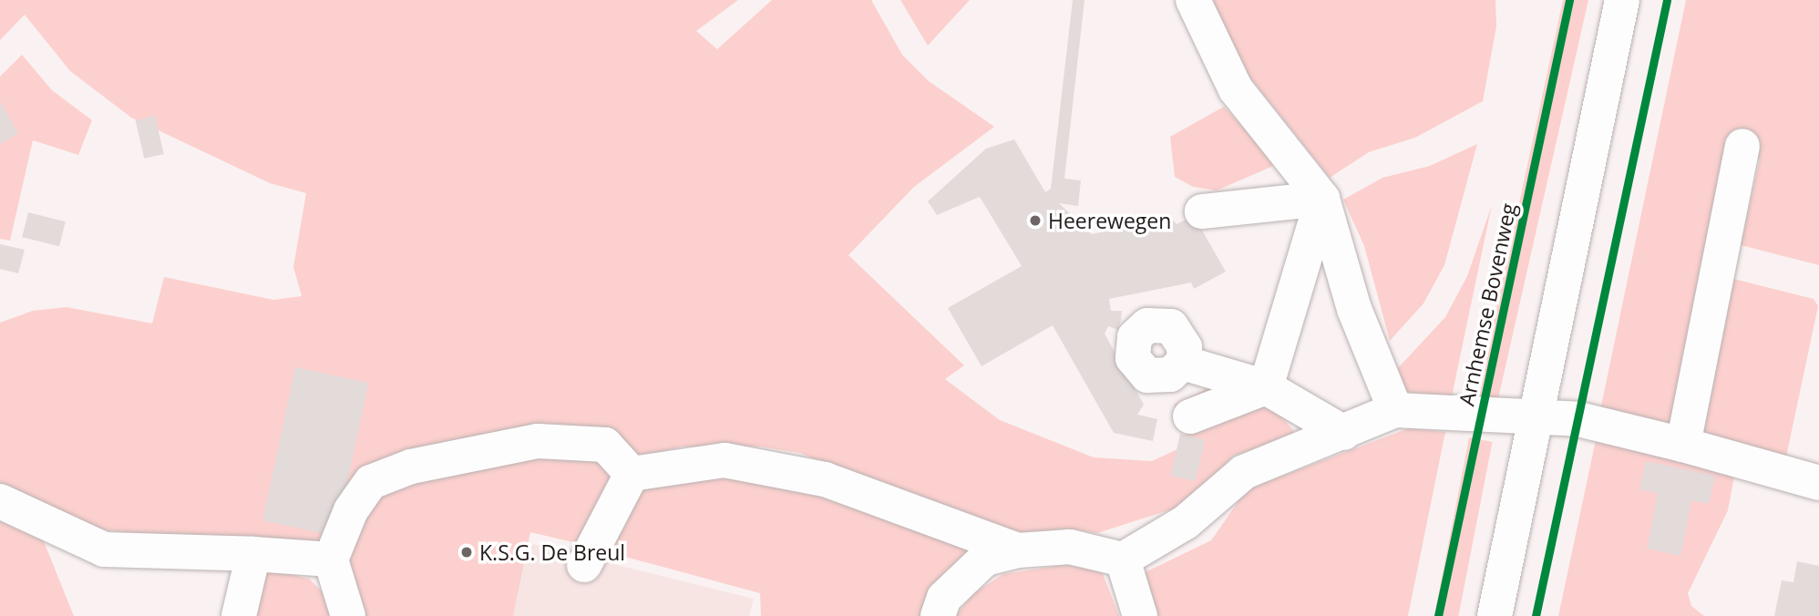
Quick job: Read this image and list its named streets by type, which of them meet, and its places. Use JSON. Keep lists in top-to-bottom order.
{
  "streets": {
    "cycle path": ["Arnhemse Bovenweg"]
  },
  "places": ["Heerewegen", "K.S.G. De Breul"]
}
